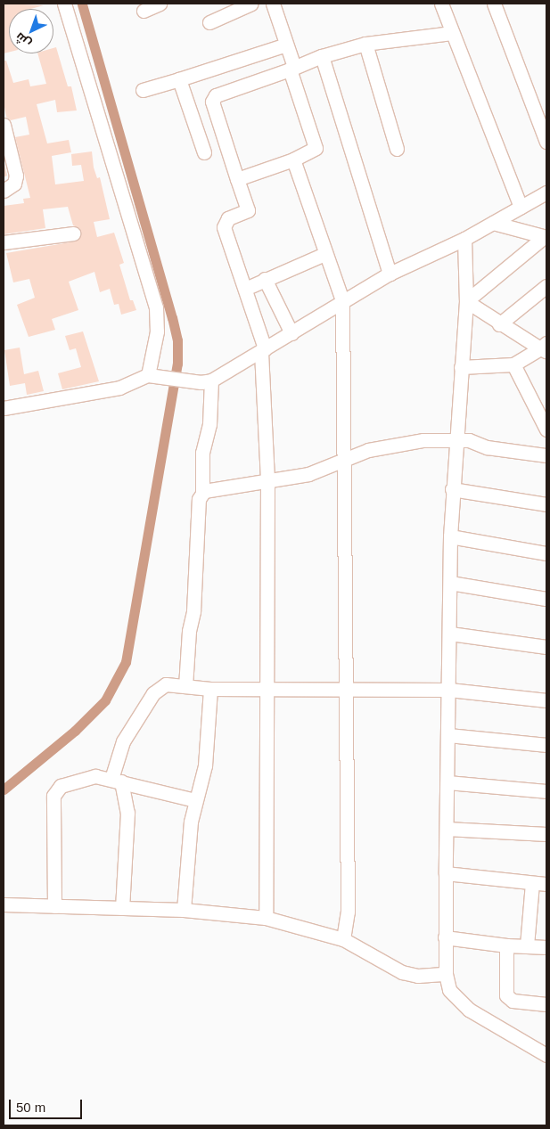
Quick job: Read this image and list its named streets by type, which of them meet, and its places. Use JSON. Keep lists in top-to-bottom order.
{
  "scale_bar": "50 m",
  "north": "bottom left"
}
